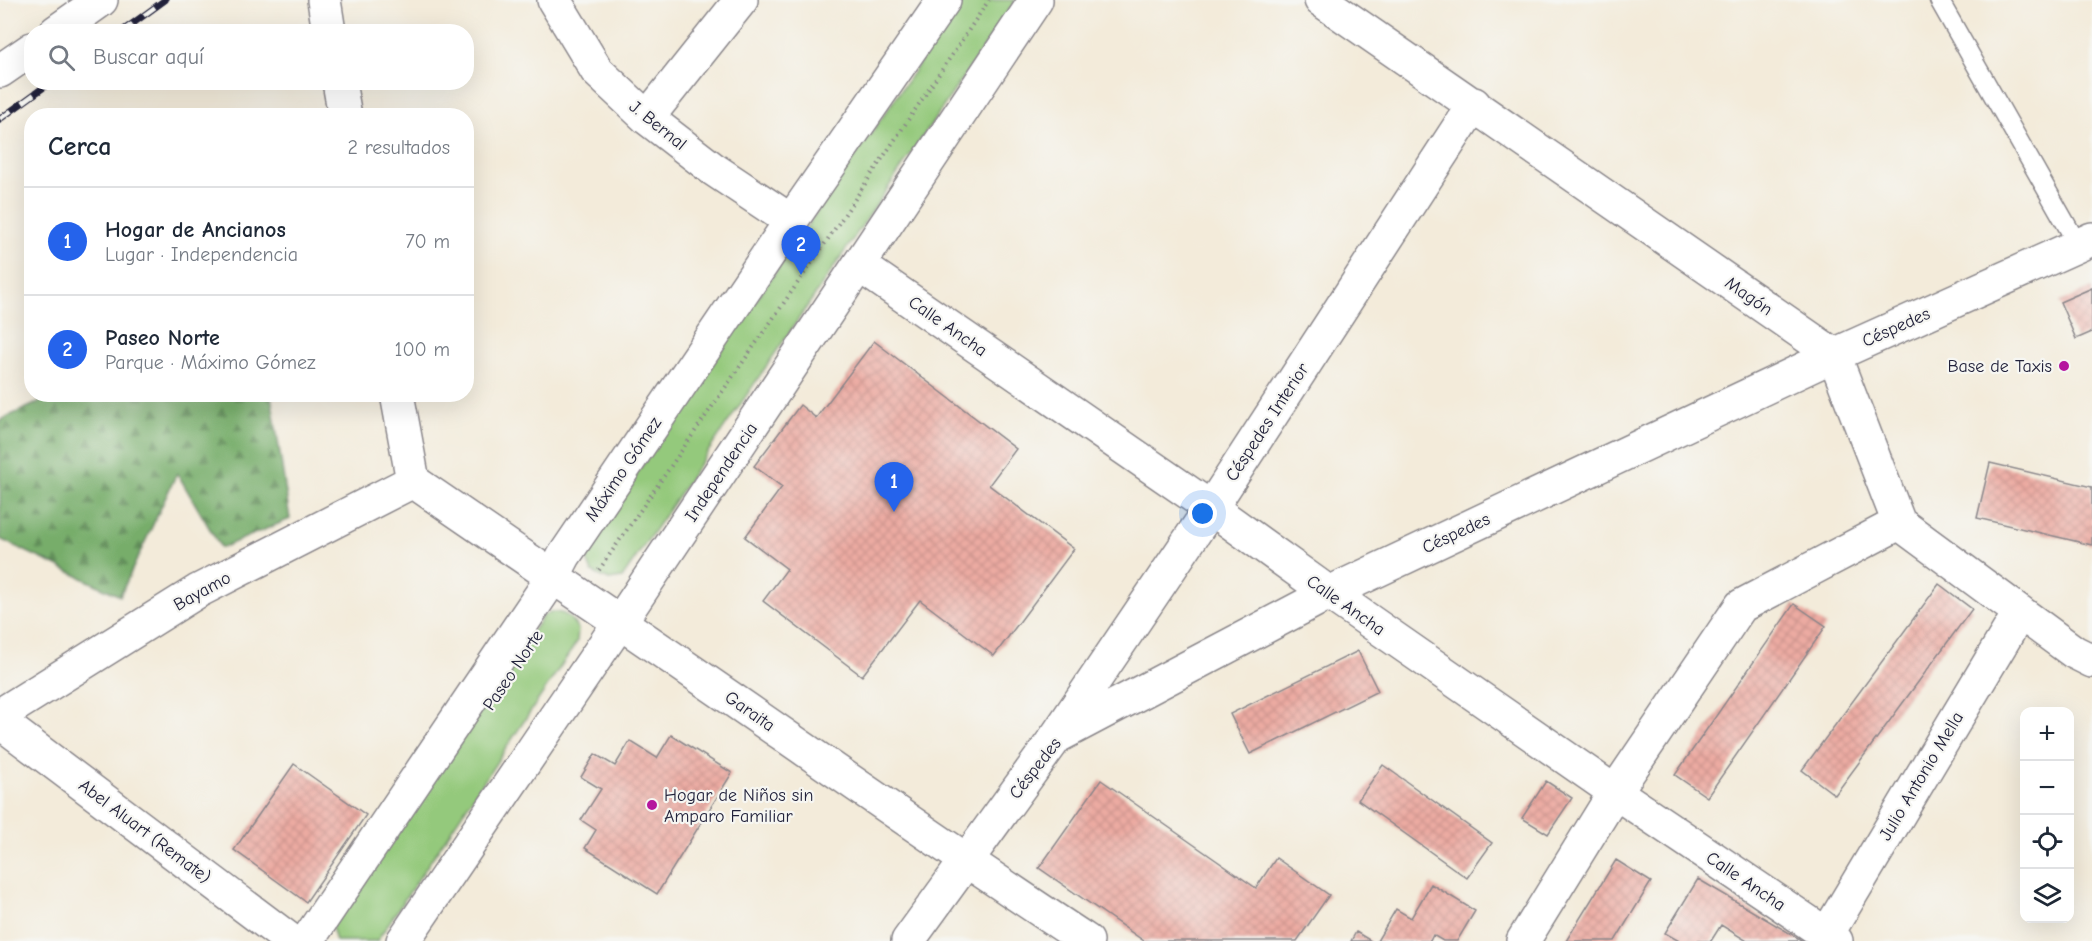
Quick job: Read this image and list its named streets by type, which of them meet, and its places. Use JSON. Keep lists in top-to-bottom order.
{
  "streets": {
    "street": [
      "J. Bernal",
      "Magón",
      "Calle Ancha",
      "Céspedes",
      "Céspedes Interior",
      "Máximo Gómez",
      "Independencia",
      "Bayamo",
      "Garaita",
      "Julio Antonio Mella",
      "Abel Aluart (Remate)"
    ]
  },
  "crossings": [
    ["J. Bernal", "Máximo Gómez"],
    ["Magón", "Céspedes"],
    ["Magón", "Céspedes Interior"],
    ["Calle Ancha", "Céspedes"],
    ["Calle Ancha", "Céspedes Interior"],
    ["Calle Ancha", "Independencia"],
    ["Calle Ancha", "Julio Antonio Mella"],
    ["Céspedes", "Céspedes Interior"],
    ["Céspedes", "Garaita"],
    ["Máximo Gómez", "Garaita"],
    ["Independencia", "Garaita"],
    ["Bayamo", "Garaita"]
  ],
  "places": ["Base de Taxis", "Hogar de Niños sin Amparo Familiar"],
  "page": {
    "search": "Buscar aquí",
    "heading": ["Cerca", "2 resultados"],
    "list": [
      {
        "mark": "1",
        "name": "Hogar de Ancianos",
        "note": "Lugar · Independencia",
        "value": "70 m"
      },
      {
        "mark": "2",
        "name": "Paseo Norte",
        "note": "Parque · Máximo Gómez",
        "value": "100 m"
      }
    ],
    "pins": ["2", "1"],
    "map_buttons": ["+", "−"]
  }
}
